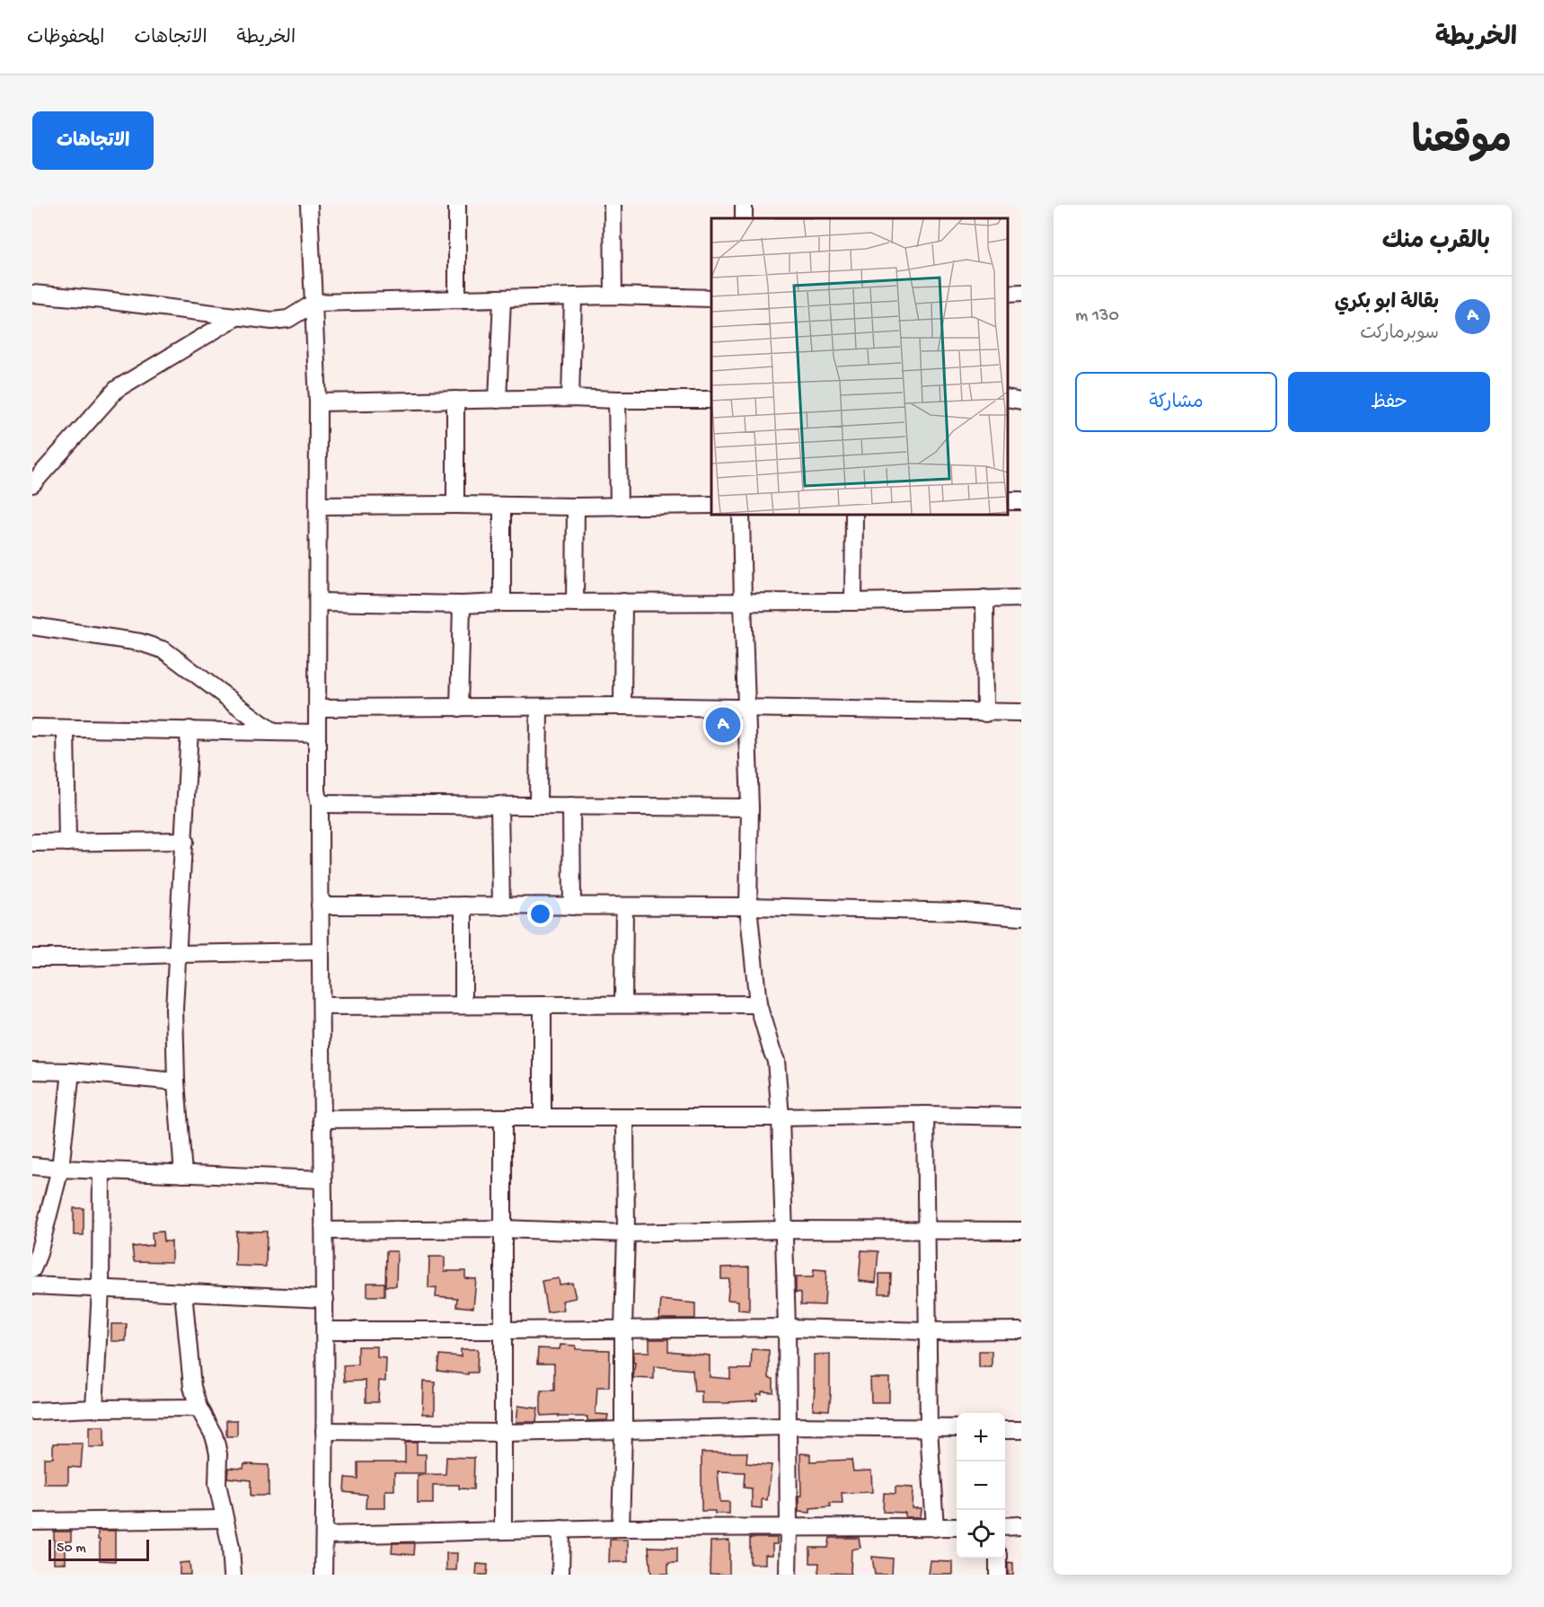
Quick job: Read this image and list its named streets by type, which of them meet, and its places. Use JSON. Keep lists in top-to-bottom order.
{
  "scale_bar": "50 m",
  "page": {
    "header": "الخريطة",
    "nav": ["الخريطة", "الاتجاهات", "المحفوظات"],
    "title": "موقعنا",
    "buttons": [
      "الاتجاهات",
      ["حفظ", "مشاركة"]
    ],
    "heading": "بالقرب منك",
    "list": [
      {
        "mark": "A",
        "name": "بقالة ابو بكري",
        "note": "سوبرماركت",
        "value": "130 m"
      }
    ],
    "pins": "A",
    "map_buttons": ["+", "−"],
    "scale": "50 m"
  }
}
